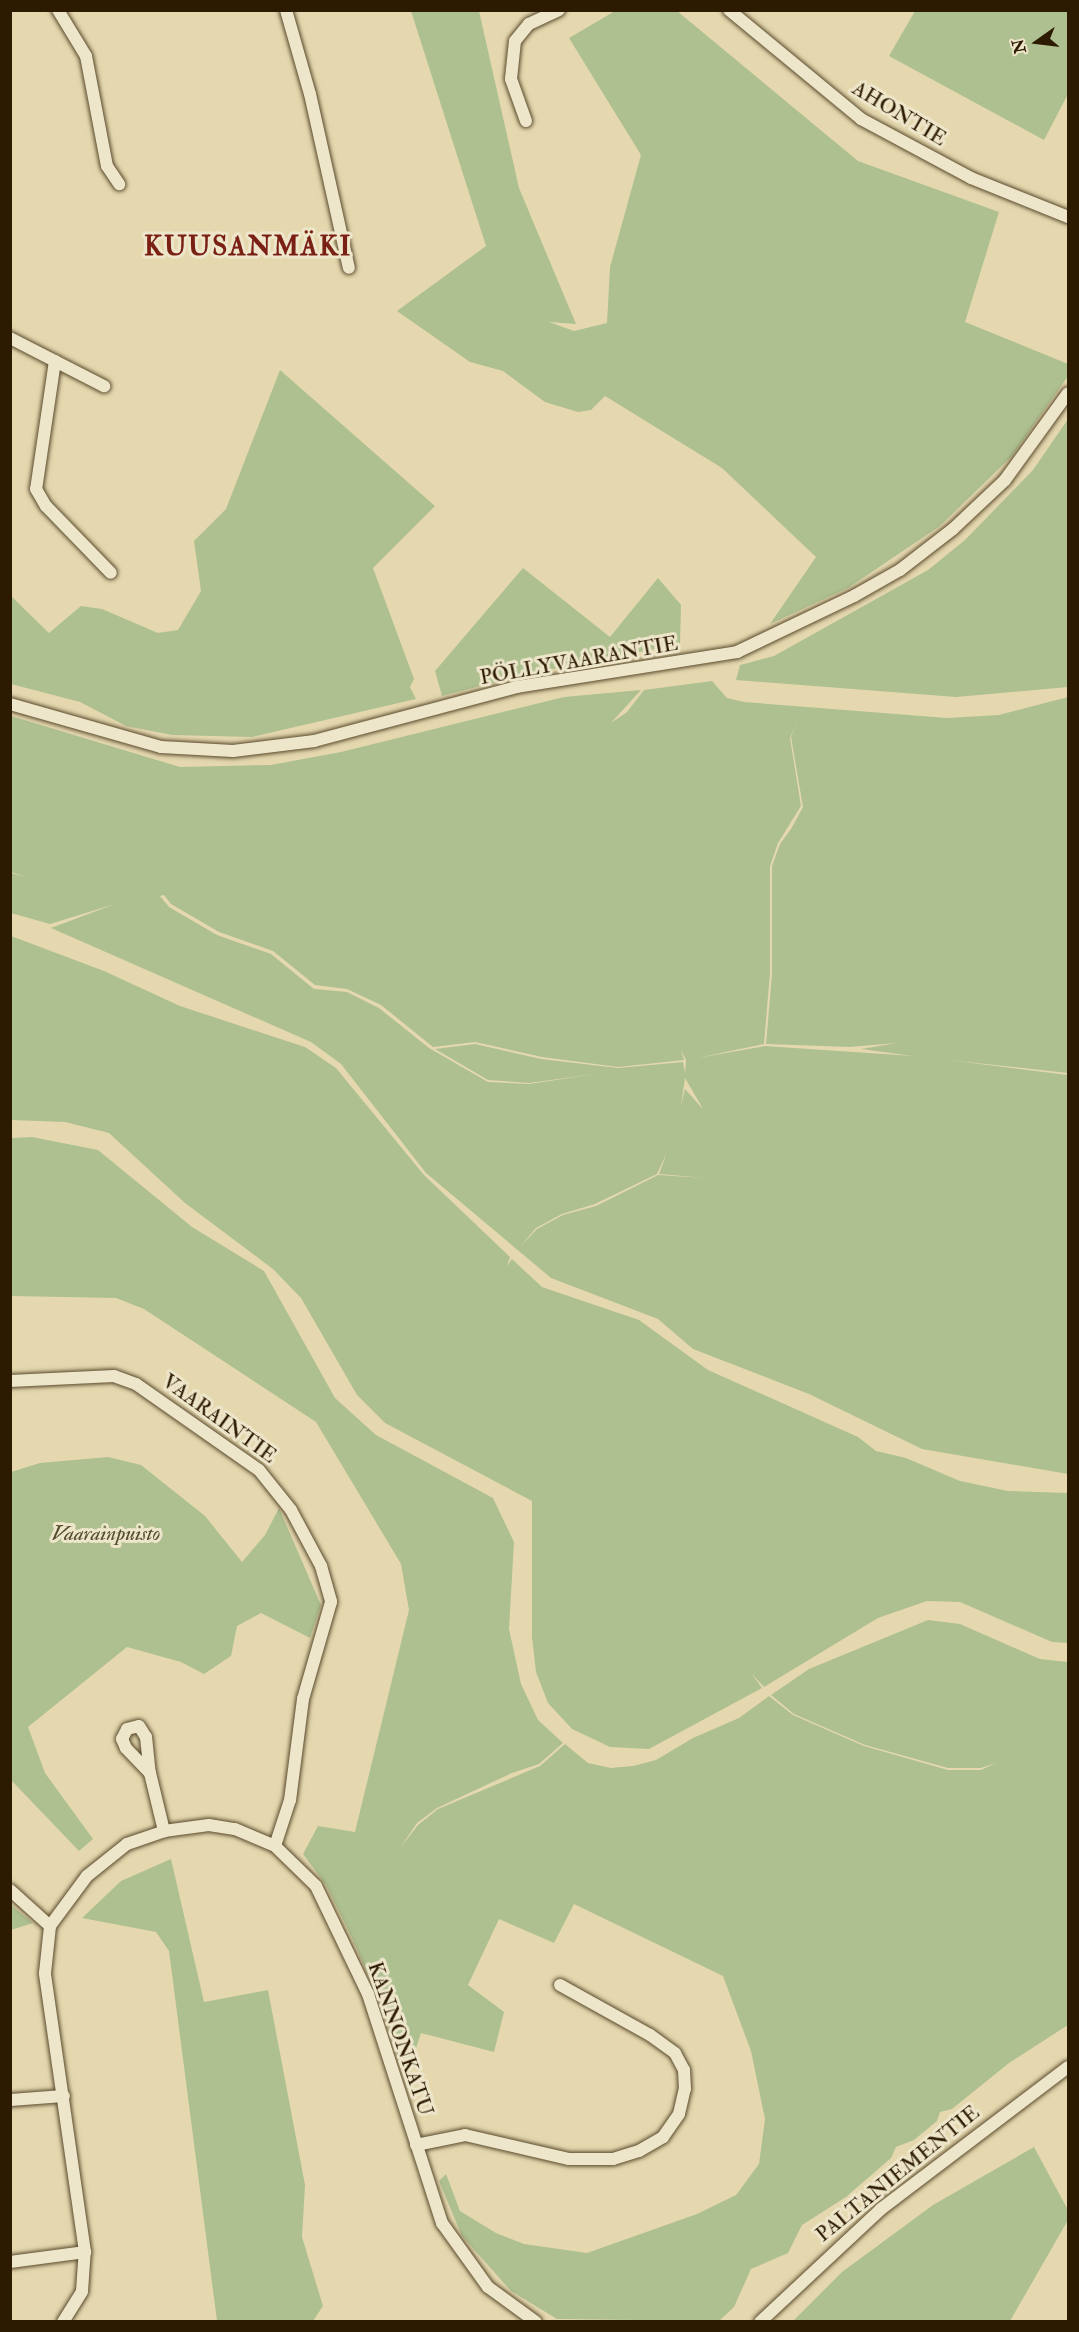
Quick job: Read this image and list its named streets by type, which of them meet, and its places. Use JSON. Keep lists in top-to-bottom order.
{
  "streets": {
    "street": [
      "AHONTIE",
      "PÖLLYVAARANTIE",
      "VAARAINTIE",
      "KANNONKATU",
      "PALTANIEMENTIE"
    ]
  },
  "crossings": [
    ["VAARAINTIE", "KANNONKATU"]
  ],
  "districts": ["KUUSANMÄKI"],
  "parks": ["Vaarainpuisto"],
  "north": "left"
}
